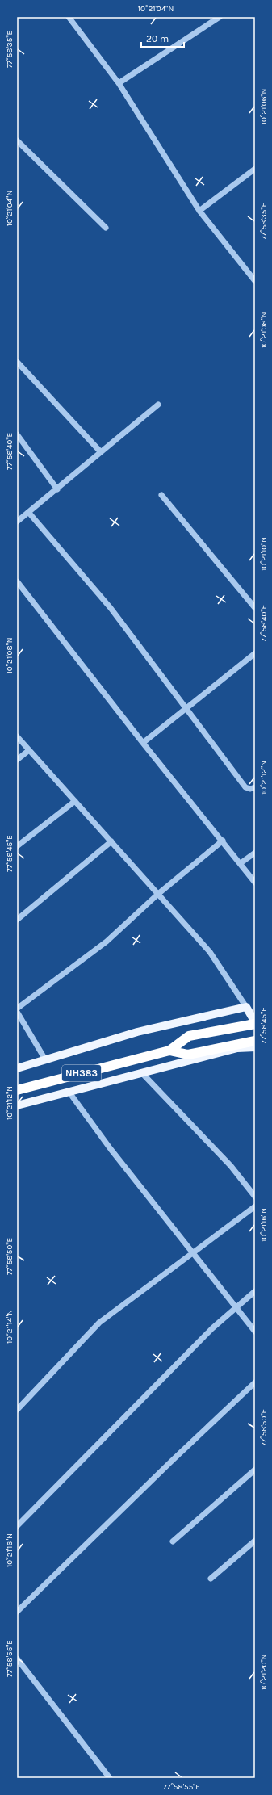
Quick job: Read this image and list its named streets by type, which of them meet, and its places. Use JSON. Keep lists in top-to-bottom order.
{
  "streets": {
    "highway": ["NH383"]
  },
  "scale_bar": "20 m",
  "coordinates": [
    "10°21'04\"N",
    "77°58'35\"E",
    "10°21'06\"N",
    "10°21'08\"N",
    "77°58'40\"E",
    "10°21'10\"N",
    "10°21'12\"N",
    "77°58'45\"E",
    "10°21'16\"N",
    "77°58'50\"E",
    "10°21'14\"N",
    "77°58'55\"E",
    "10°21'20\"N"
  ]
}
